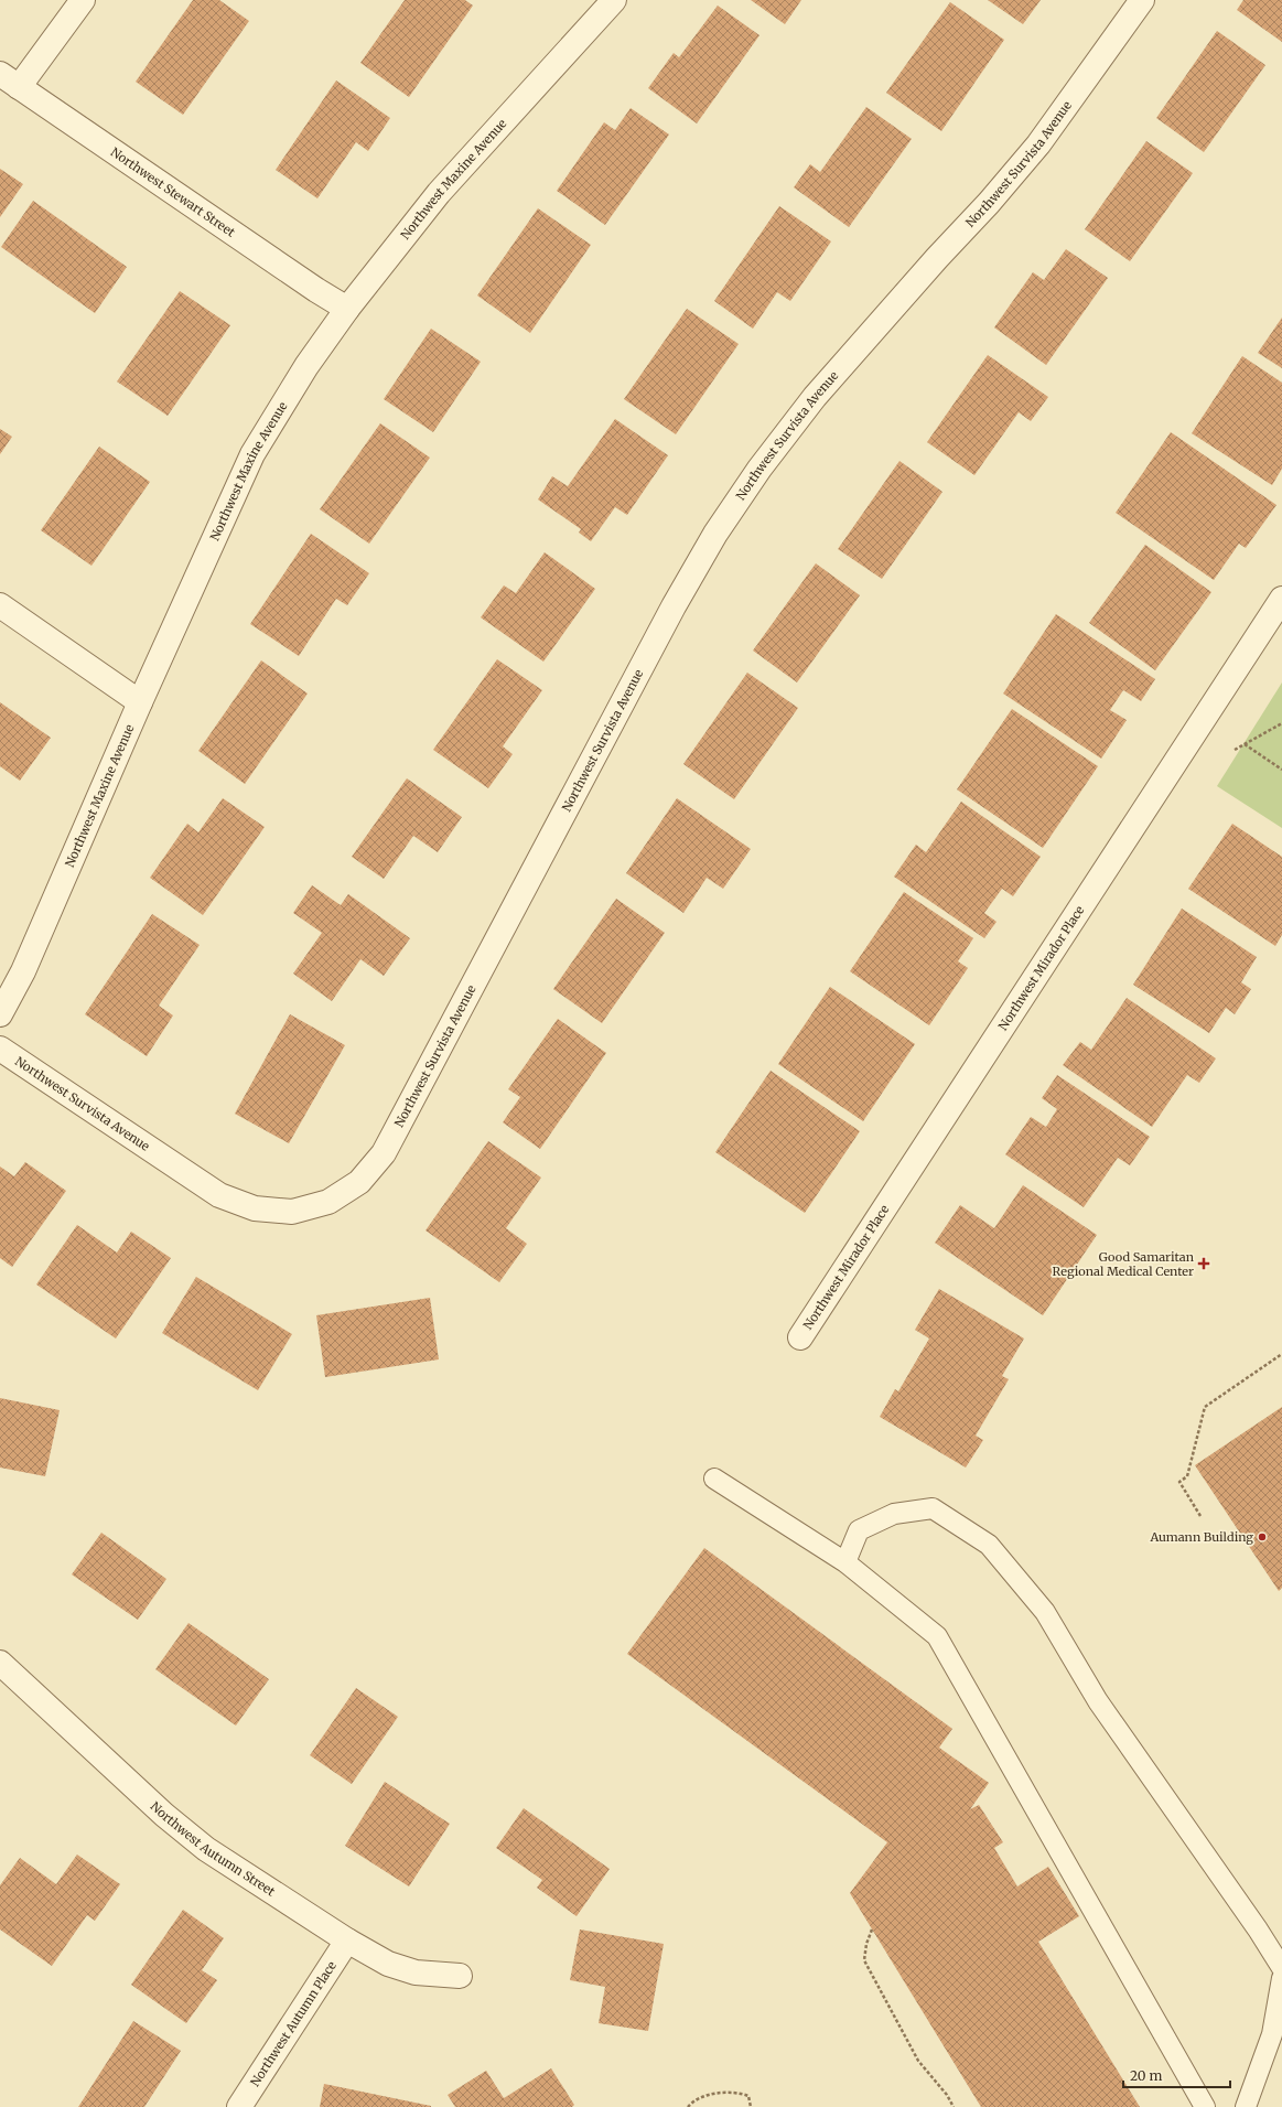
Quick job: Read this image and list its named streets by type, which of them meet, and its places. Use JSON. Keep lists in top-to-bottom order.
{
  "streets": {
    "street": [
      "Northwest Survista Avenue",
      "Northwest Maxine Avenue",
      "Northwest Stewart Street",
      "Northwest Mirador Place",
      "Northwest Autumn Street",
      "Northwest Autumn Place"
    ]
  },
  "crossings": [
    ["Northwest Maxine Avenue", "Northwest Stewart Street"],
    ["Northwest Autumn Street", "Northwest Autumn Place"]
  ],
  "places": {
    "health": ["Good Samaritan Regional Medical Center"],
    "other": ["Aumann Building"]
  },
  "scale_bar": "20 m"
}
